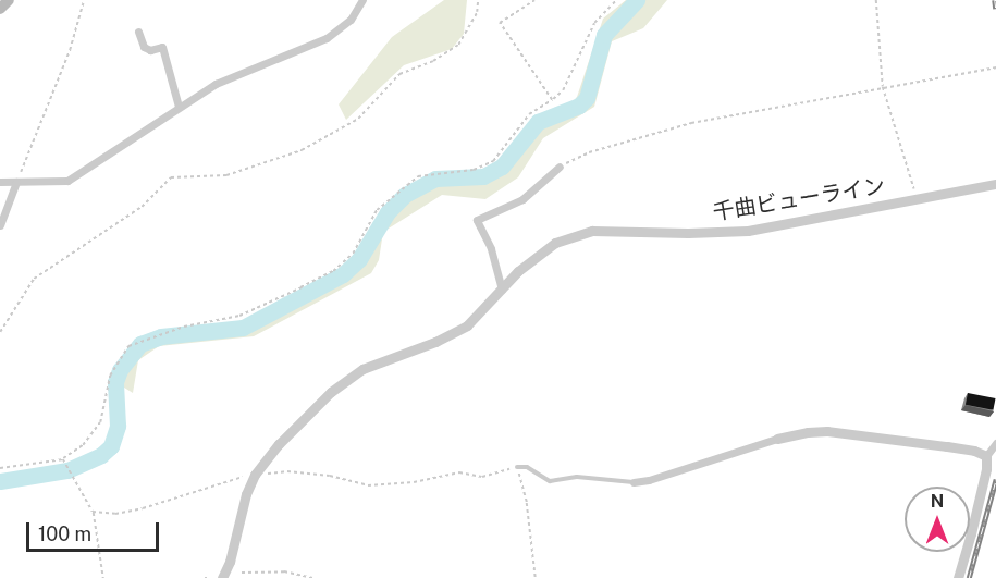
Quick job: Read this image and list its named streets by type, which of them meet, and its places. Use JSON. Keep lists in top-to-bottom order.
{
  "streets": {
    "street": ["千曲ビューライン"]
  },
  "scale_bar": "100 m",
  "north": "top"
}
